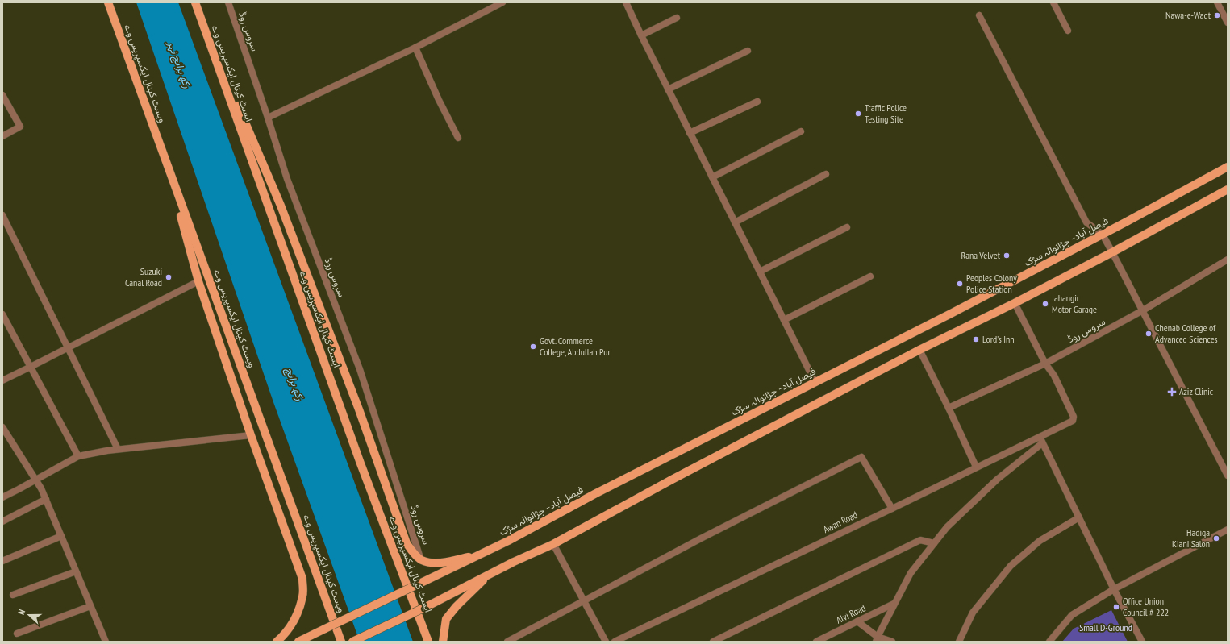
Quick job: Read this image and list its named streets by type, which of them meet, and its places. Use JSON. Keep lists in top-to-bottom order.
{
  "streets": {
    "main road": ["ویسٹ کینال ایکسپریس وے", "ایسٹ کینال ایکسپریس وے", "فیصل آباد– جڑانوالہ سڑک"],
    "street": ["سروس روڈ", "Awan Road", "Alvi Road"]
  },
  "crossings": [
    ["سروس روڈ", "Awan Road"]
  ],
  "water": ["رکھ برانچ نہر", "رکھ برانچ"],
  "parks": ["Small D-Ground"],
  "places": {
    "other": [
      "Nawa-e-Waqt",
      "Traffic Police Testing Site",
      "Rana Velvet",
      "Suzuki Canal Road",
      "Peoples Colony Police Station",
      "Jahangir Motor Garage",
      "Chenab College of Advanced Sciences",
      "Lord's Inn",
      "Govt. Commerce College, Abdullah Pur",
      "Hadiqa Kiani Salon",
      "Office Union Council # 222"
    ],
    "health": ["Aziz Clinic"]
  },
  "north": "left"
}
